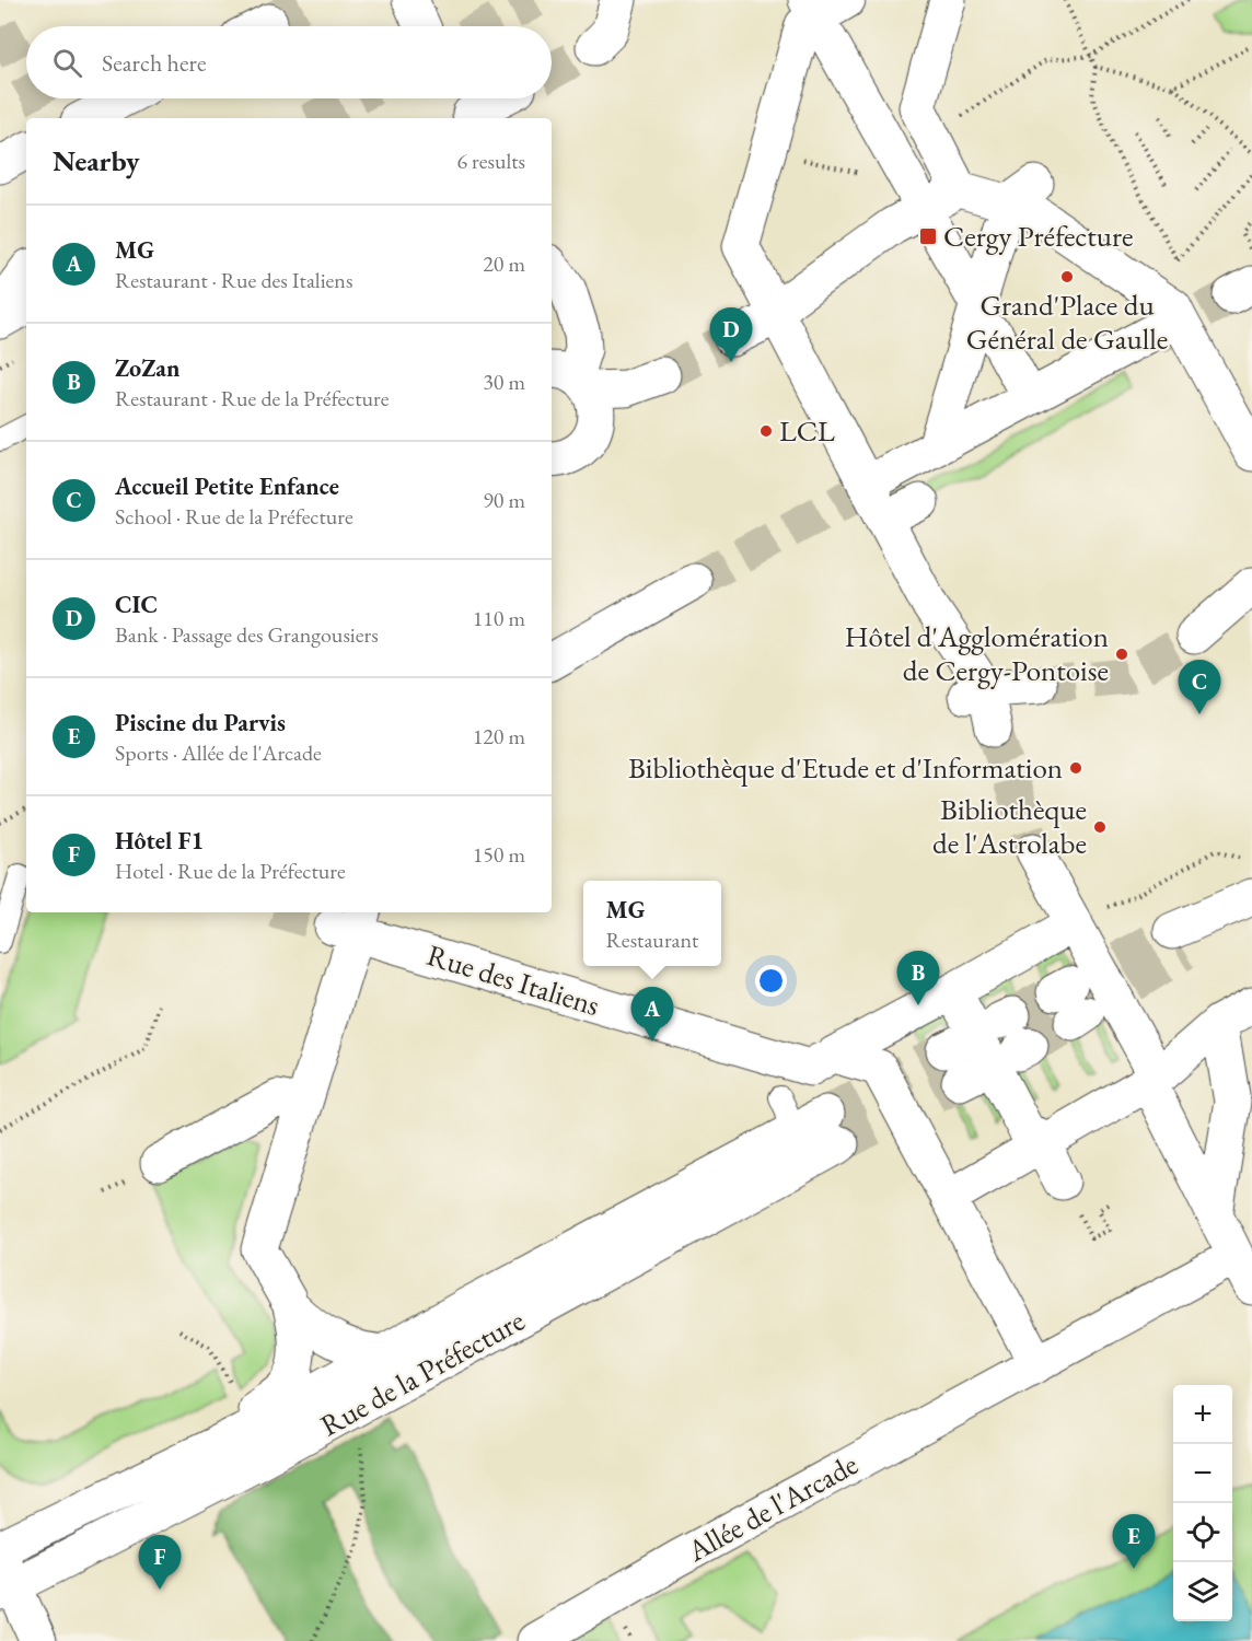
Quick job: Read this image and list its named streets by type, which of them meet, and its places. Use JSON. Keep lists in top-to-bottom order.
{
  "streets": {
    "street": ["Rue des Italiens", "Rue de la Préfecture", "Allée de l'Arcade"]
  },
  "places": {
    "transit": ["Cergy Préfecture"],
    "other": [
      "Grand'Place du Général de Gaulle",
      "LCL",
      "Hôtel d'Agglomération de Cergy-Pontoise",
      "Bibliothèque d'Etude et d'Information",
      "Bibliothèque de l'Astrolabe"
    ]
  },
  "page": {
    "search": "Search here",
    "heading": ["Nearby", "6 results"],
    "list": [
      {
        "mark": "A",
        "name": "MG",
        "note": "Restaurant · Rue des Italiens",
        "value": "20 m"
      },
      {
        "mark": "B",
        "name": "ZoZan",
        "note": "Restaurant · Rue de la Préfecture",
        "value": "30 m"
      },
      {
        "mark": "C",
        "name": "Accueil Petite Enfance",
        "note": "School · Rue de la Préfecture",
        "value": "90 m"
      },
      {
        "mark": "D",
        "name": "CIC",
        "note": "Bank · Passage des Grangousiers",
        "value": "110 m"
      },
      {
        "mark": "E",
        "name": "Piscine du Parvis",
        "note": "Sports · Allée de l'Arcade",
        "value": "120 m"
      },
      {
        "mark": "F",
        "name": "Hôtel F1",
        "note": "Hotel · Rue de la Préfecture",
        "value": "150 m"
      }
    ],
    "pins": [
      "D",
      "C",
      "B",
      "A",
      "E",
      "F"
    ],
    "popup": ["MG", "Restaurant"],
    "map_buttons": ["+", "−"]
  }
}
